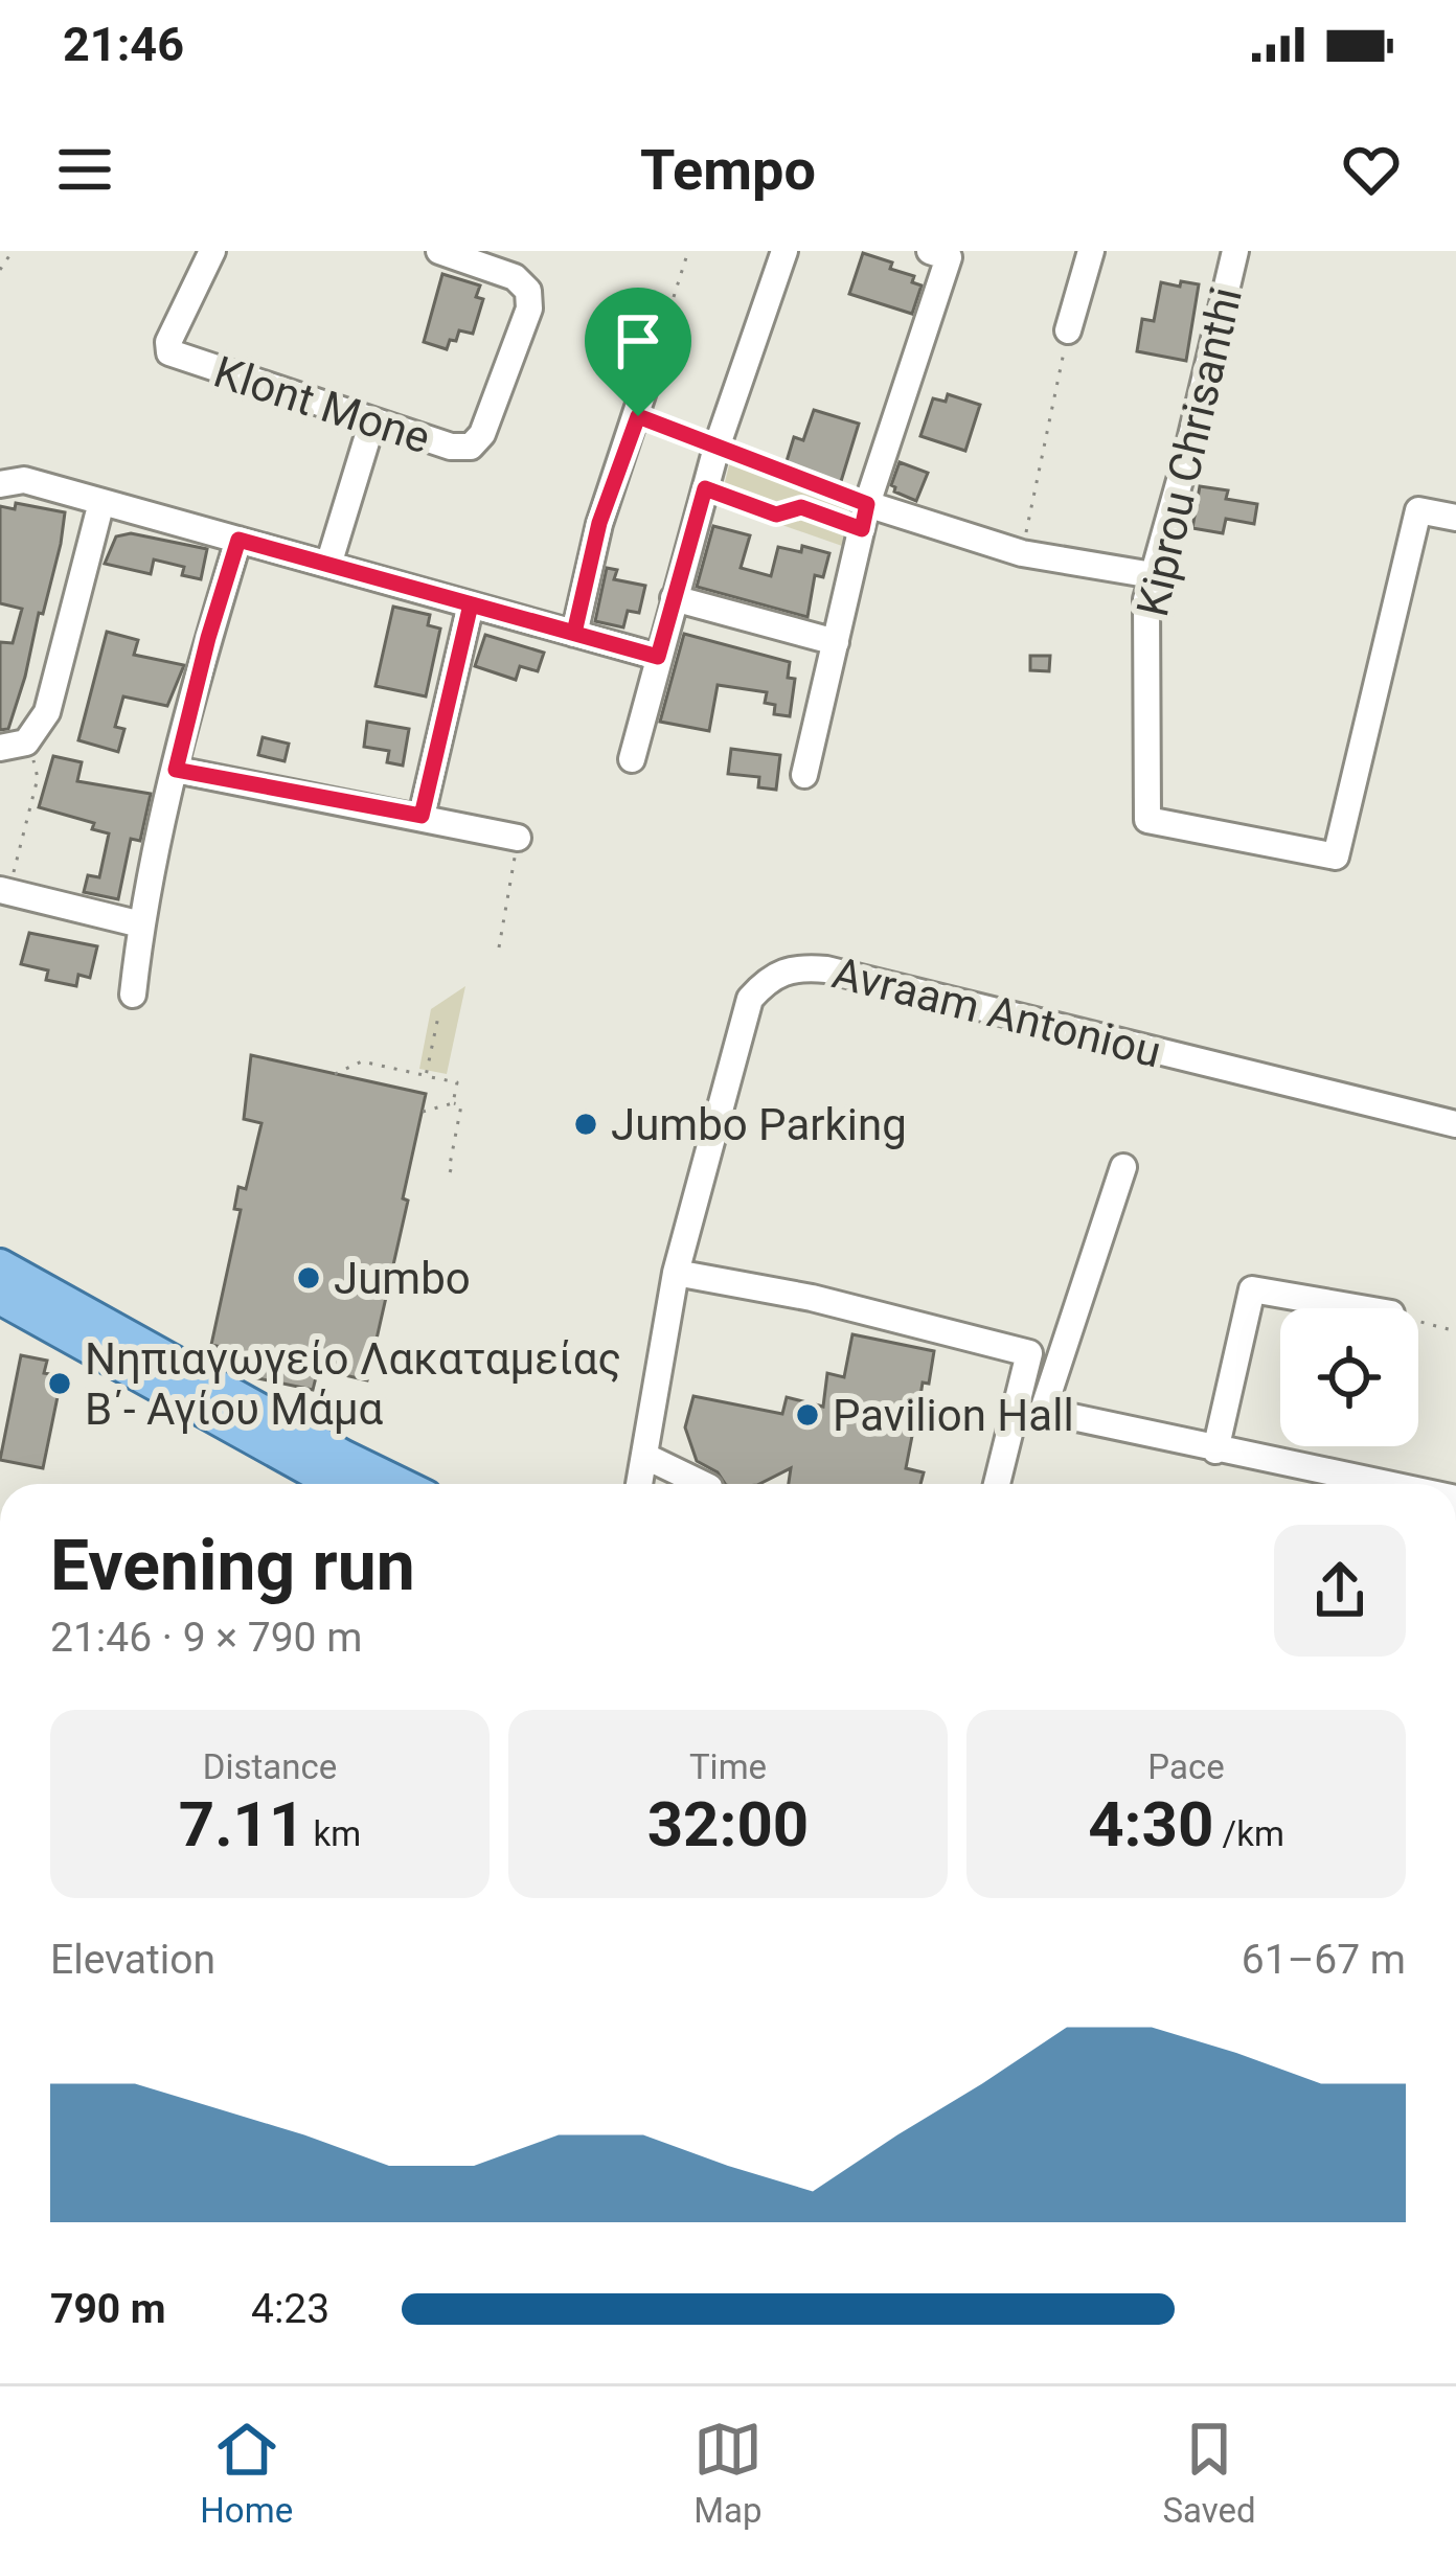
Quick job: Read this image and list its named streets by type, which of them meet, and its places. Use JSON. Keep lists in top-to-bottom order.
{
  "streets": {
    "street": ["Klont Mone", "Kiprou Chrisanthi", "Avraam Antoniou"]
  },
  "places": [
    "Jumbo Parking",
    "Jumbo",
    "Νηπιαγωγείο Λακαταμείας Β΄- Αγίου Μάμα",
    "Pavilion Hall"
  ],
  "page": {
    "status": "21:46",
    "header": "Tempo",
    "heading": ["Evening run", "21:46 · 9 × 790 m"],
    "stats": [
      ["Distance", "7.11 km"],
      ["Time", "32:00"],
      ["Pace", "4:30 /km"]
    ],
    "chart": ["Elevation", "61–67 m"],
    "list": [
      {
        "name": "790 m",
        "note": "4:23"
      }
    ],
    "tabs": ["Home", "Map", "Saved"]
  }
}
